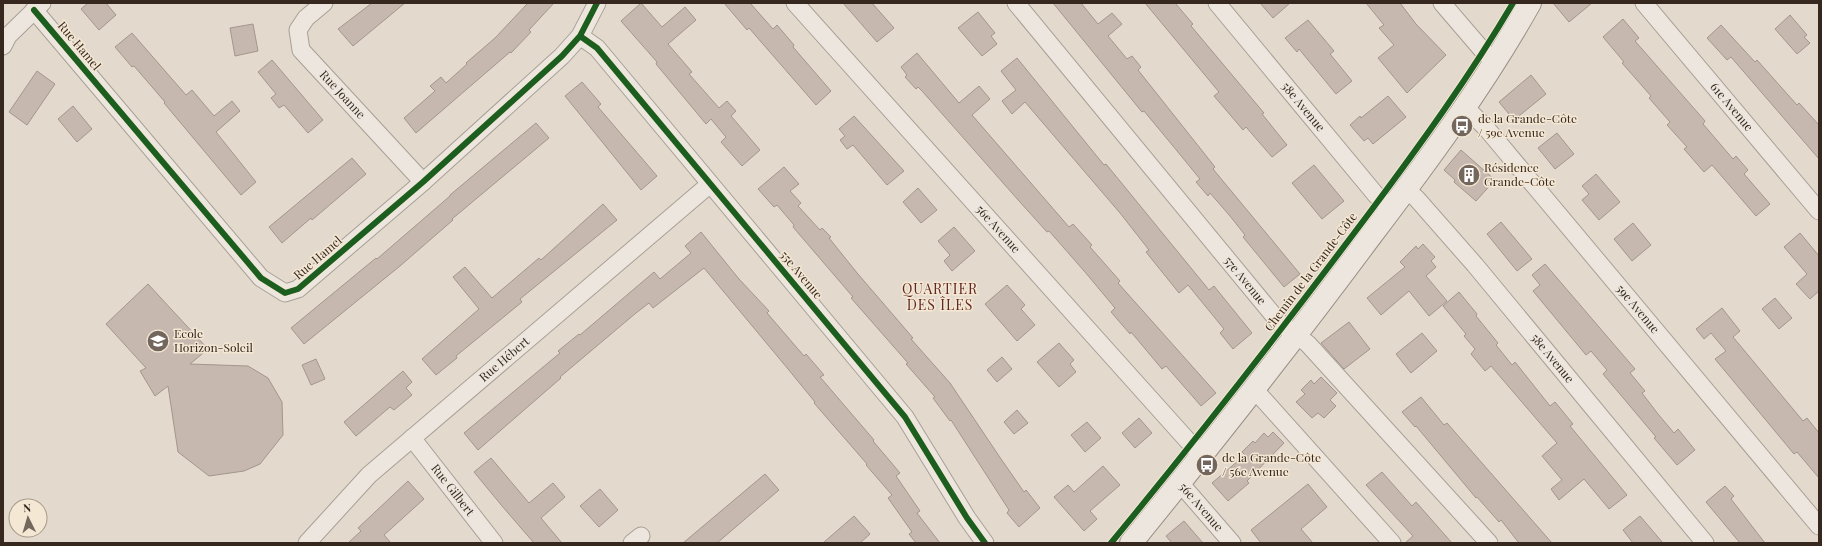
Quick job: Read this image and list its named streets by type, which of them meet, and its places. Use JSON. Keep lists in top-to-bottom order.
{
  "streets": {
    "street": [
      "Rue Hamel",
      "Rue Joanne",
      "58e Avenue",
      "61e Avenue",
      "56e Avenue",
      "55e Avenue",
      "57e Avenue",
      "59e Avenue",
      "Rue Hébert",
      "Rue Gilbert"
    ],
    "cycle path": ["Chemin de la Grande-Côte"]
  },
  "crossings": [
    ["Rue Hamel", "Rue Joanne"],
    ["Rue Hamel", "55e Avenue"],
    ["55e Avenue", "Rue Hébert"],
    ["Rue Hébert", "Rue Gilbert"]
  ],
  "districts": ["QUARTIER DES ÎLES"],
  "places": {
    "bus stop": ["de la Grande-Côte / 59e Avenue", "de la Grande-Côte / 56e Avenue"],
    "building": ["Résidence Grande-Côte"],
    "school or university": ["Ecole Horizon-Soleil"]
  },
  "north": "top"
}
